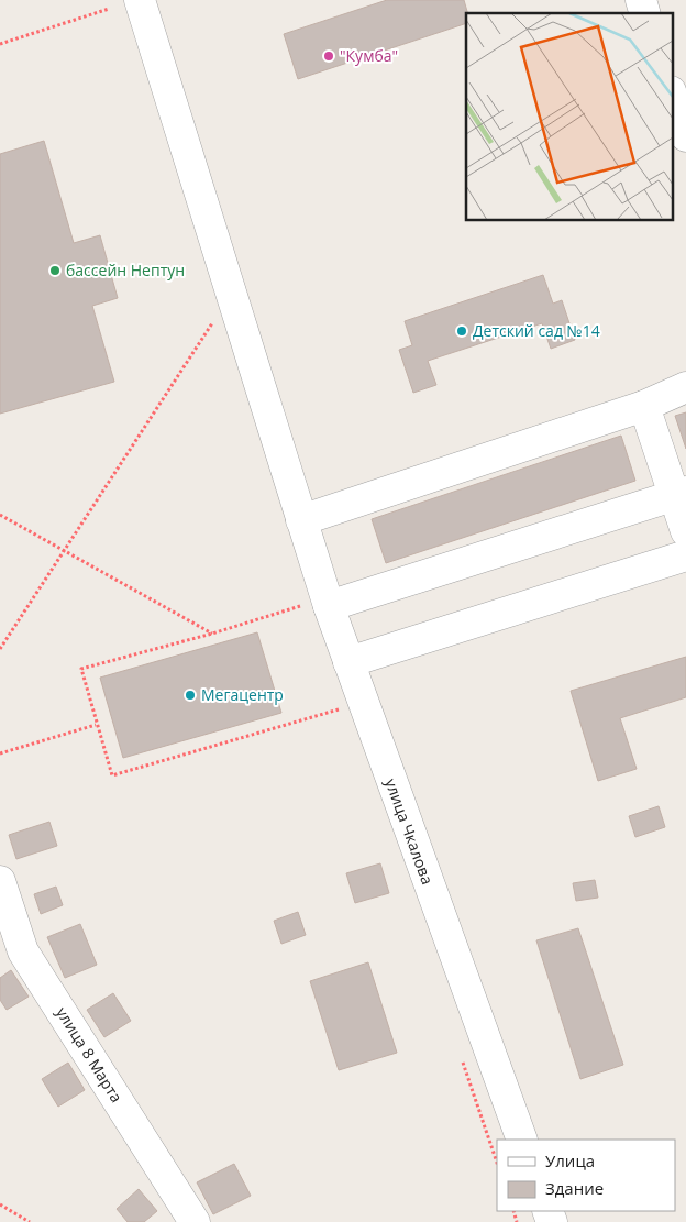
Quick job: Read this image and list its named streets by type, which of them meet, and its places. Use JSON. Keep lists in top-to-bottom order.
{
  "streets": {
    "street": ["улица Чкалова", "улица 8 Марта"]
  },
  "places": [
    "\"Кумба\"",
    "бассейн Нептун",
    "Детский сад №14",
    "Мегацентр"
  ],
  "legend": ["Улица", "Здание"]
}
